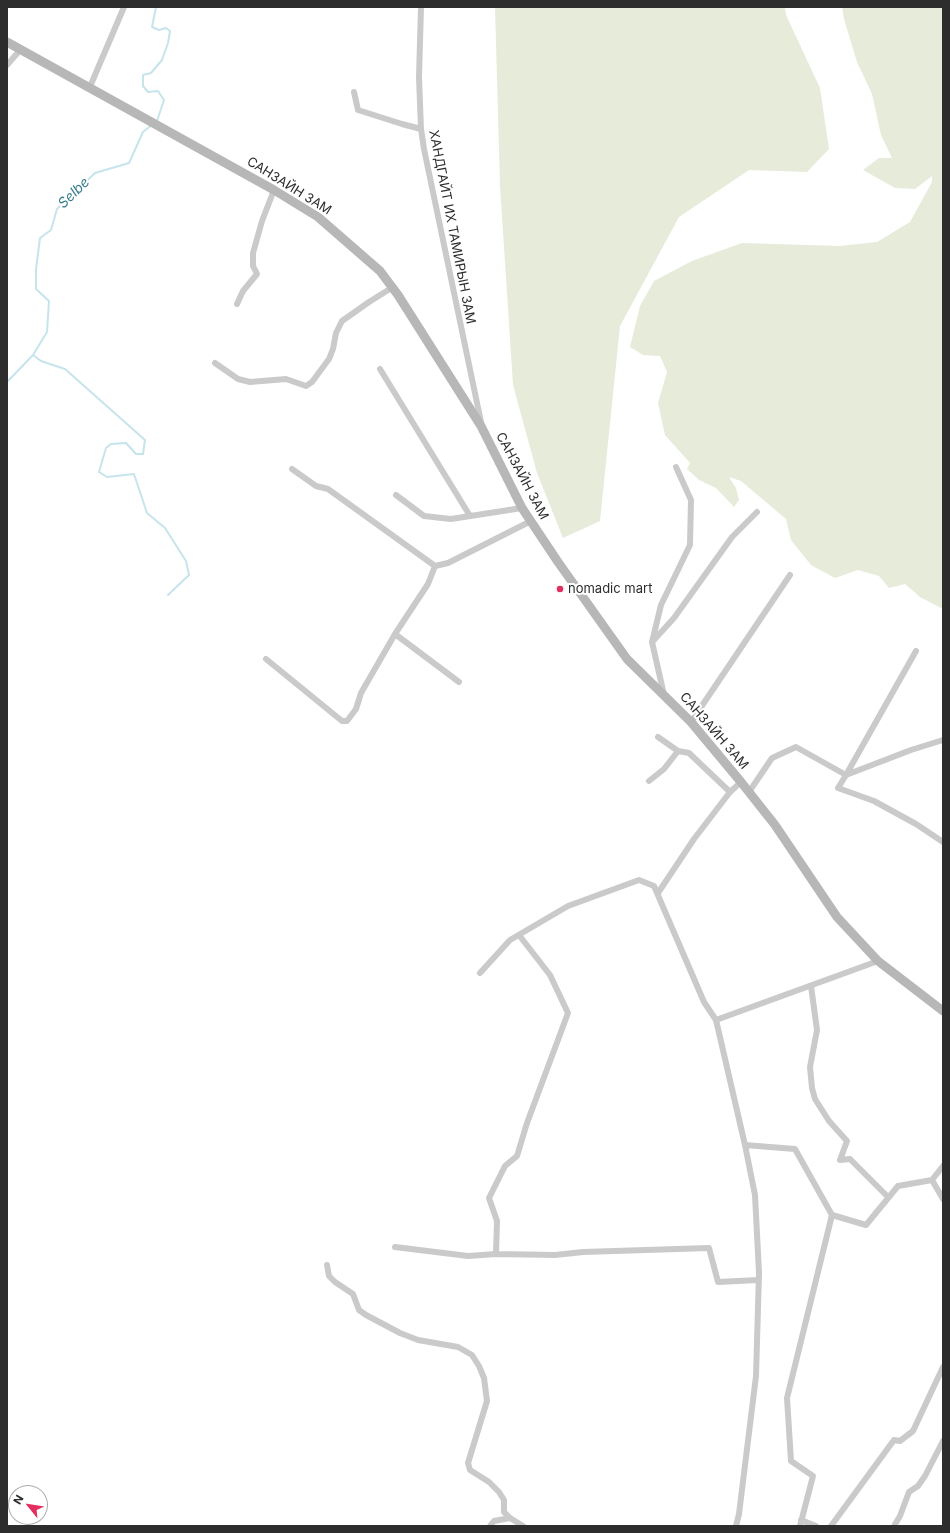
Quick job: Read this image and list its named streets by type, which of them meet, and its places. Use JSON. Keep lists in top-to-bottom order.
{
  "streets": {
    "main road": ["САНЗАЙН ЗАМ"],
    "street": ["ХАНДГАЙТ ИХ ТАМИРЫН ЗАМ"]
  },
  "crossings": [
    ["САНЗАЙН ЗАМ", "ХАНДГАЙТ ИХ ТАМИРЫН ЗАМ"]
  ],
  "water": ["Selbe"],
  "places": ["nomadic mart"],
  "north": "top left"
}
